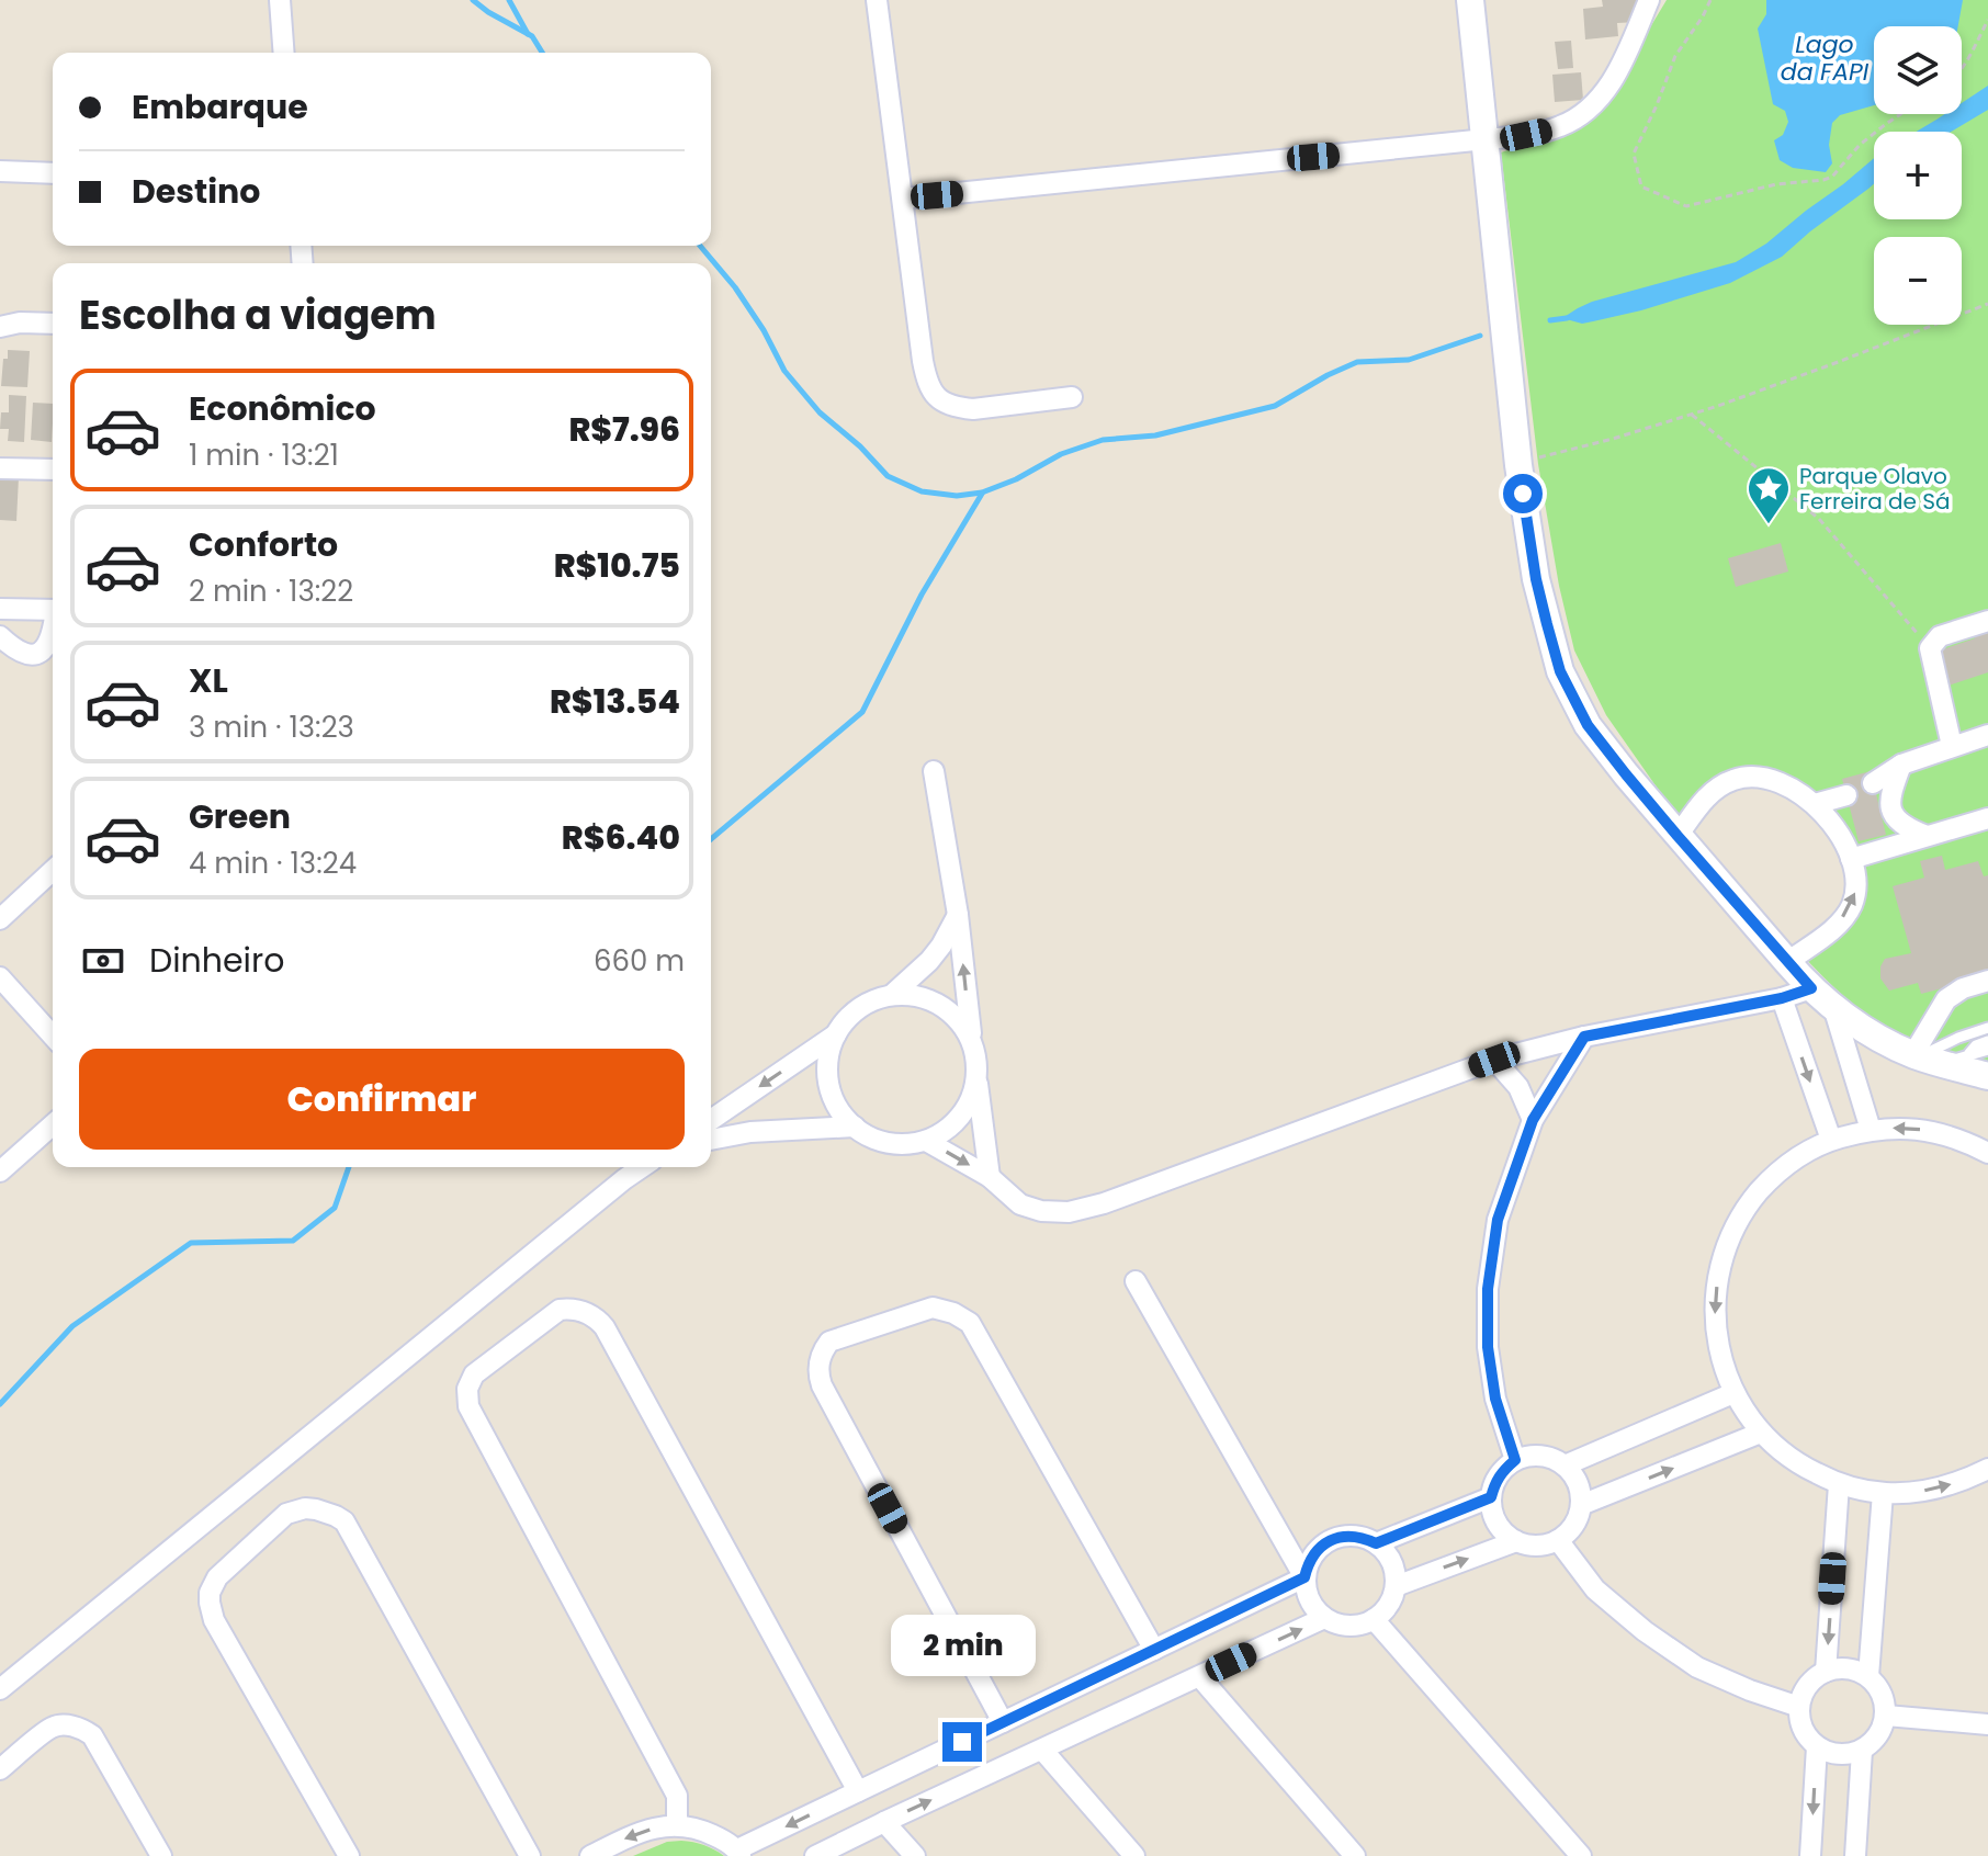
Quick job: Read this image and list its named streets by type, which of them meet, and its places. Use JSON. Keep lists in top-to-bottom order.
{
  "water": ["Lago da FAPI"],
  "places": {
    "place": ["Parque Olavo Ferreira de Sá"]
  },
  "page": {
    "map_buttons": ["+", "−"],
    "banner": ["Embarque", "Destino"],
    "heading": "Escolha a viagem",
    "list": [
      {
        "name": "Econômico",
        "note": "1 min · 13:21",
        "value": "R$7.96"
      },
      {
        "name": "Conforto",
        "note": "2 min · 13:22",
        "value": "R$10.75"
      },
      {
        "name": "XL",
        "note": "3 min · 13:23",
        "value": "R$13.54"
      },
      {
        "name": "Green",
        "note": "4 min · 13:24",
        "value": "R$6.40"
      }
    ],
    "pay": ["Dinheiro", "660 m"],
    "buttons": "Confirmar",
    "bubble": "2 min"
  }
}
